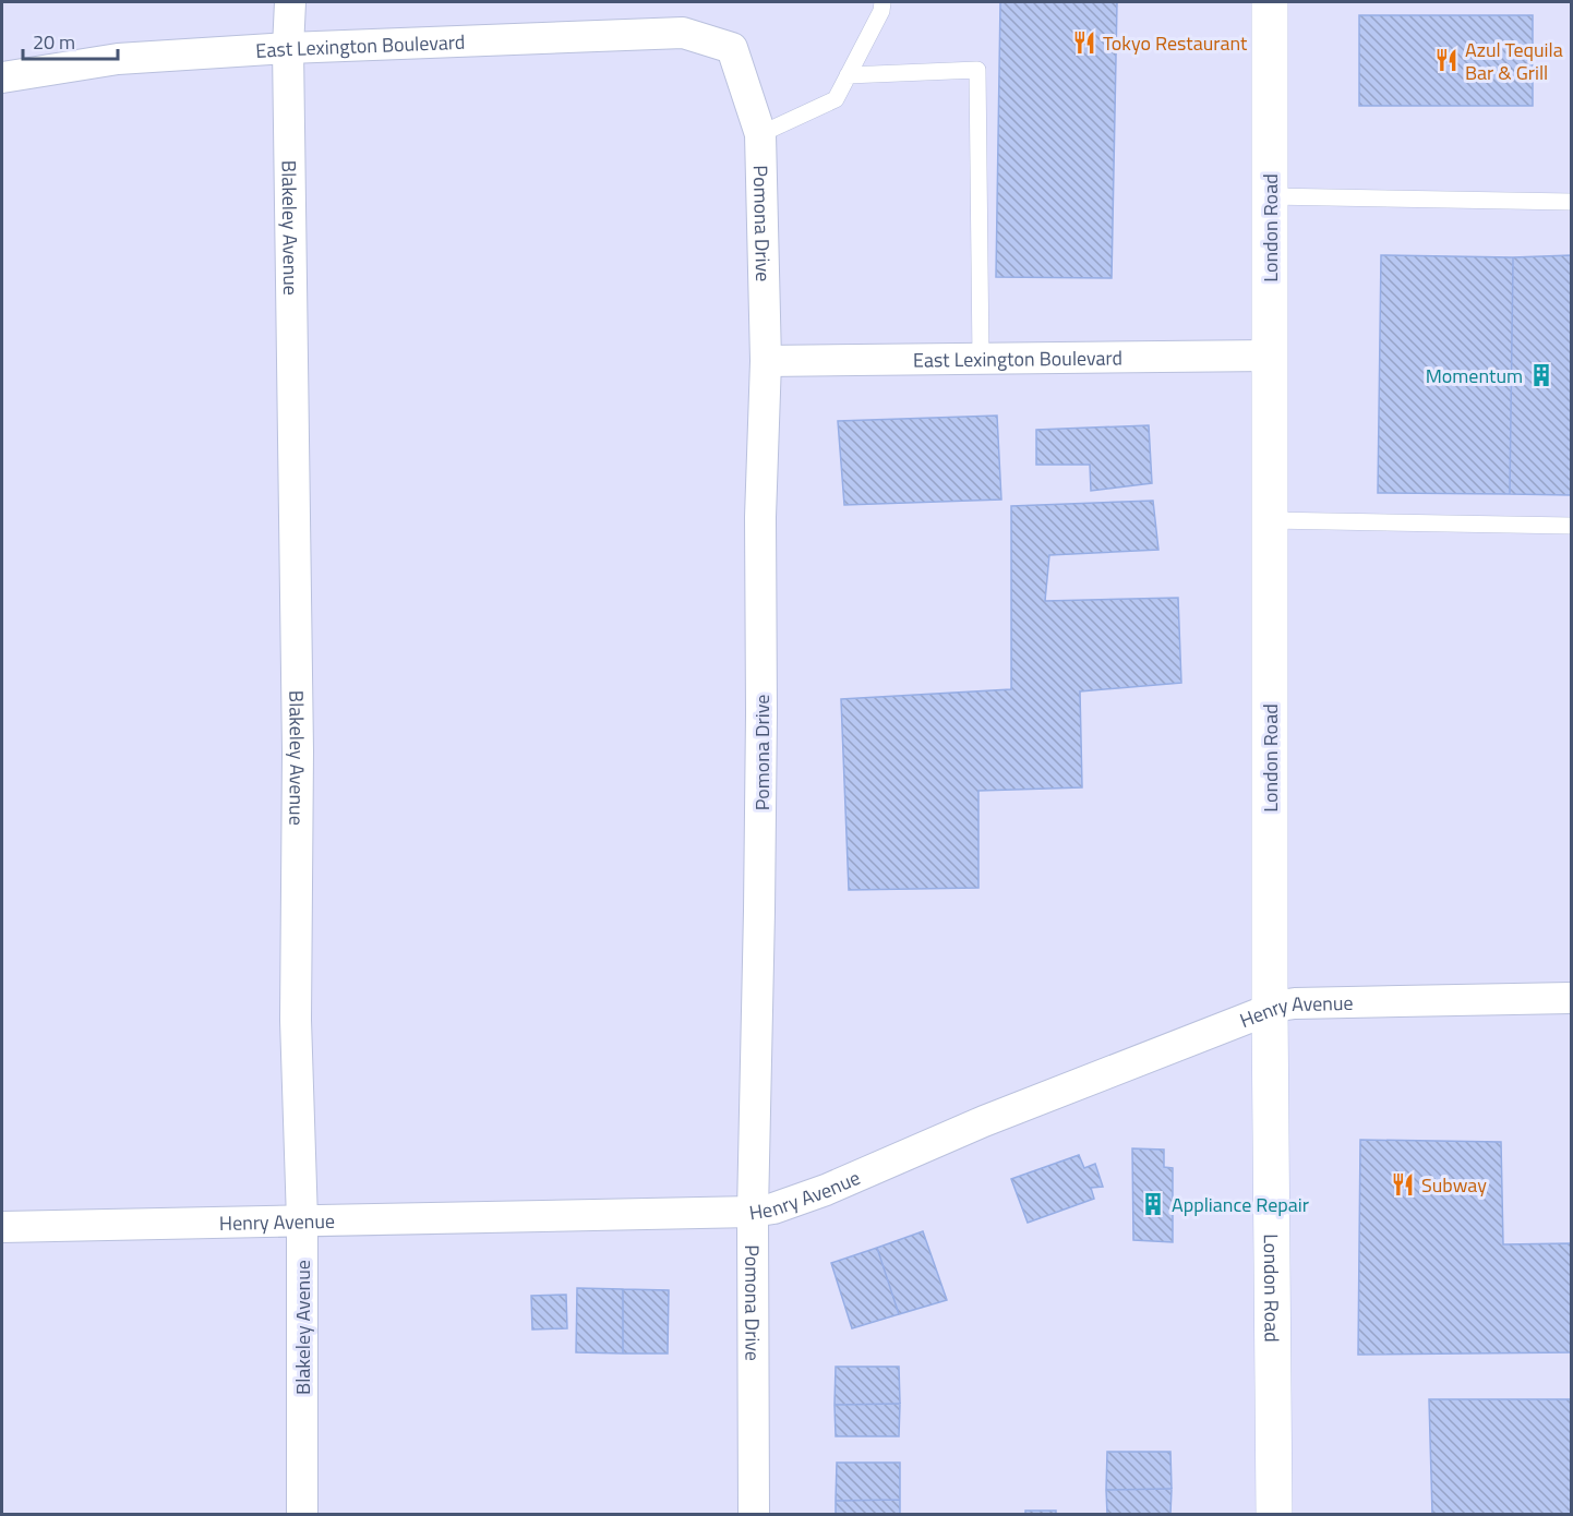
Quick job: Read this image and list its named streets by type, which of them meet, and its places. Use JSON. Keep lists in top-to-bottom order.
{
  "streets": {
    "street": [
      "East Lexington Boulevard",
      "Pomona Drive",
      "Blakeley Avenue",
      "London Road",
      "Henry Avenue"
    ]
  },
  "crossings": [
    ["East Lexington Boulevard", "Pomona Drive"],
    ["East Lexington Boulevard", "Blakeley Avenue"],
    ["East Lexington Boulevard", "London Road"],
    ["Pomona Drive", "Henry Avenue"],
    ["Blakeley Avenue", "Henry Avenue"],
    ["London Road", "Henry Avenue"]
  ],
  "places": {
    "restaurant": ["Tokyo Restaurant", "Azul Tequila Bar & Grill", "Subway"],
    "building": ["Momentum", "Appliance Repair"]
  },
  "scale_bar": "20 m"
}
